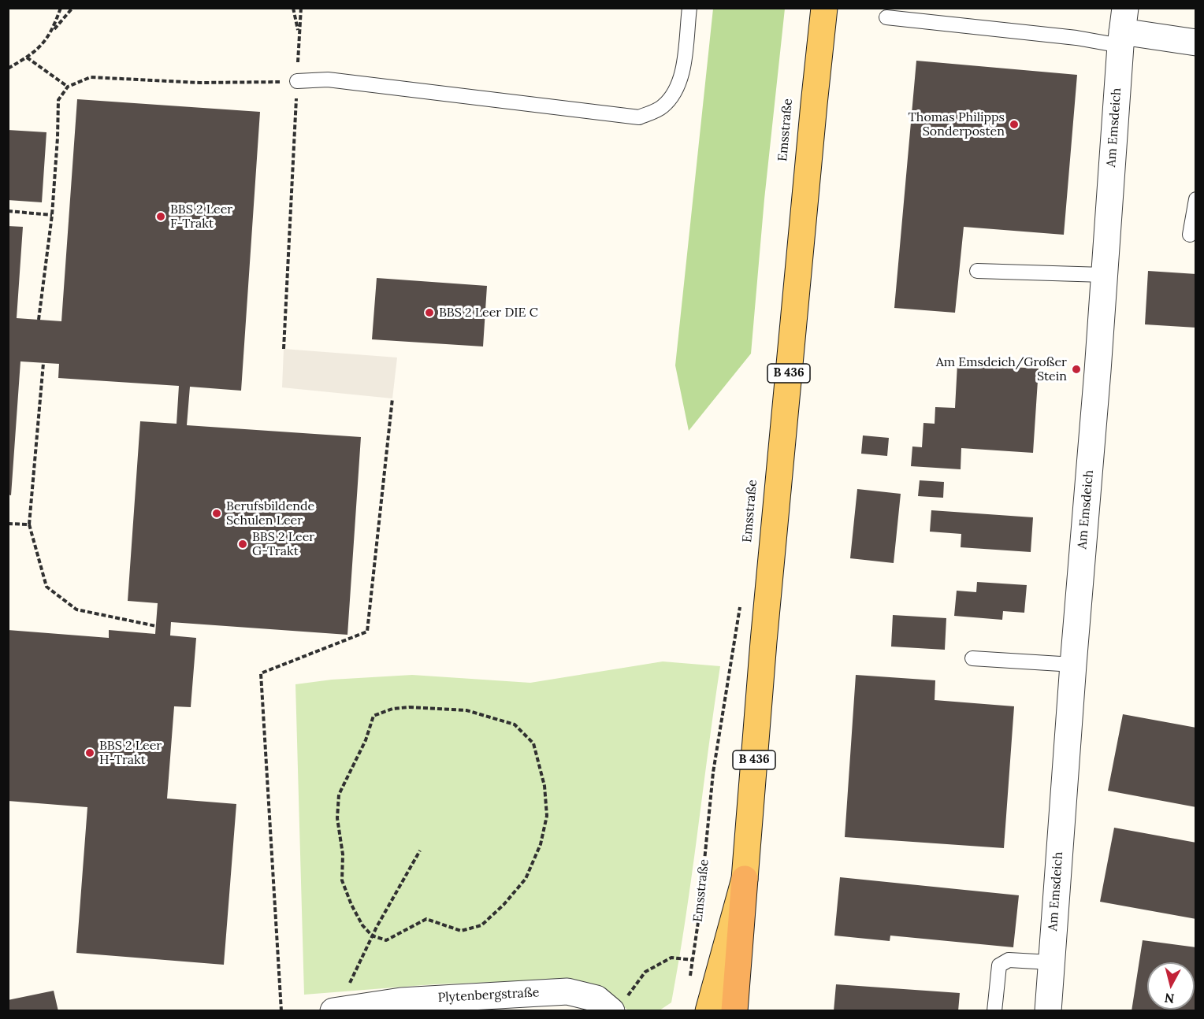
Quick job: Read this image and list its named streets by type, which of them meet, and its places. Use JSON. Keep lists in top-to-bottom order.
{
  "streets": {
    "highway": ["Emsstraße", "B 436"],
    "street": ["Am Emsdeich", "Plytenbergstraße"]
  },
  "places": [
    "Thomas Philipps Sonderposten",
    "BBS 2 Leer F-Trakt",
    "BBS 2 Leer DIE C",
    "Am Emsdeich/Großer Stein",
    "Berufsbildende Schulen Leer",
    "BBS 2 Leer G-Trakt",
    "BBS 2 Leer H-Trakt"
  ],
  "north": "bottom"
}
